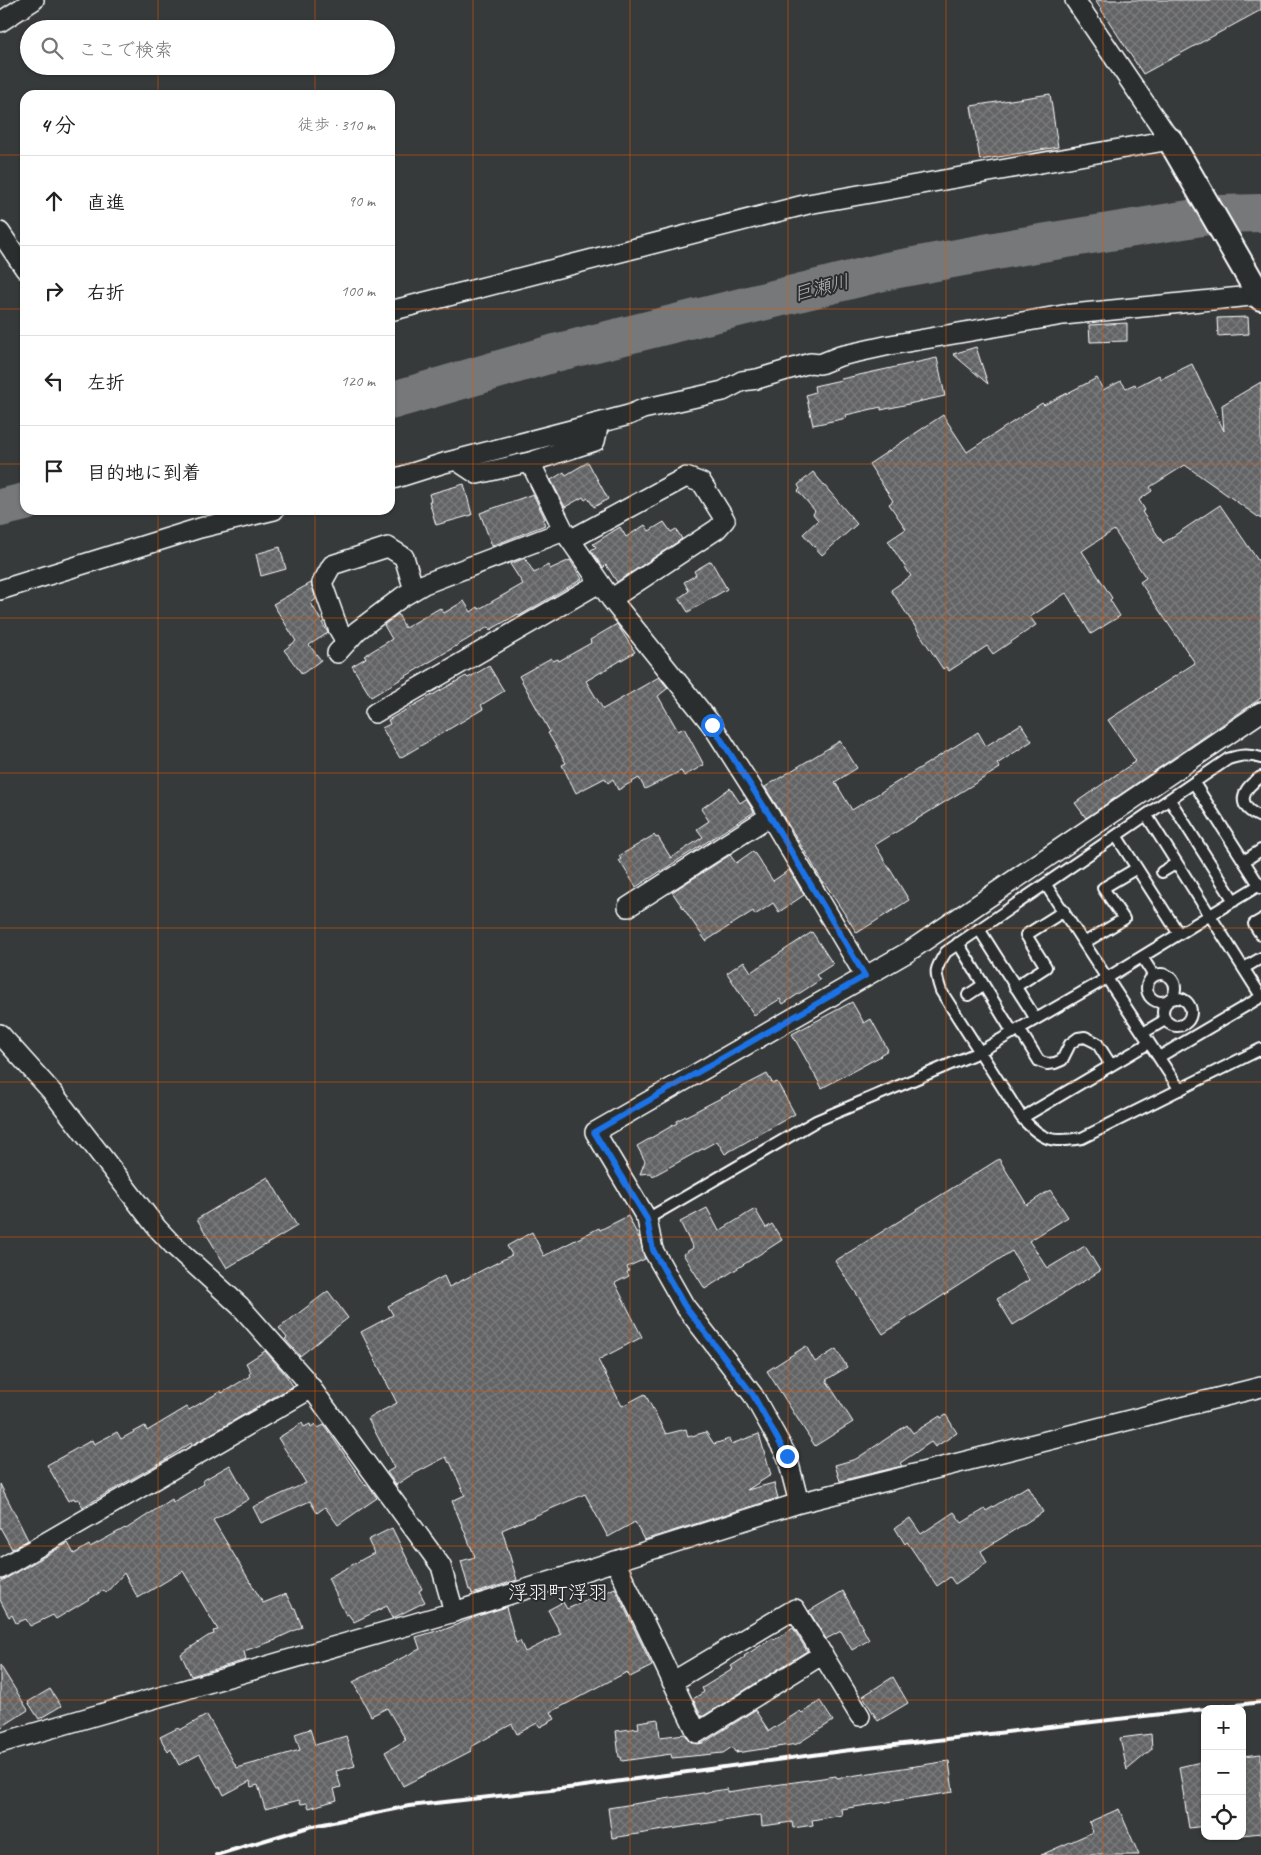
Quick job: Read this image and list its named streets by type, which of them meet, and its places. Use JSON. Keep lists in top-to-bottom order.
{
  "districts": ["浮羽町浮羽"],
  "water": ["巨瀬川"],
  "page": {
    "search": "ここで検索",
    "heading": ["4 分", "徒歩 · 310 m"],
    "list": [
      ["直進", "90 m"],
      ["右折", "100 m"],
      ["左折", "120 m"],
      "目的地に到着"
    ],
    "map_buttons": ["+", "−"]
  }
}
